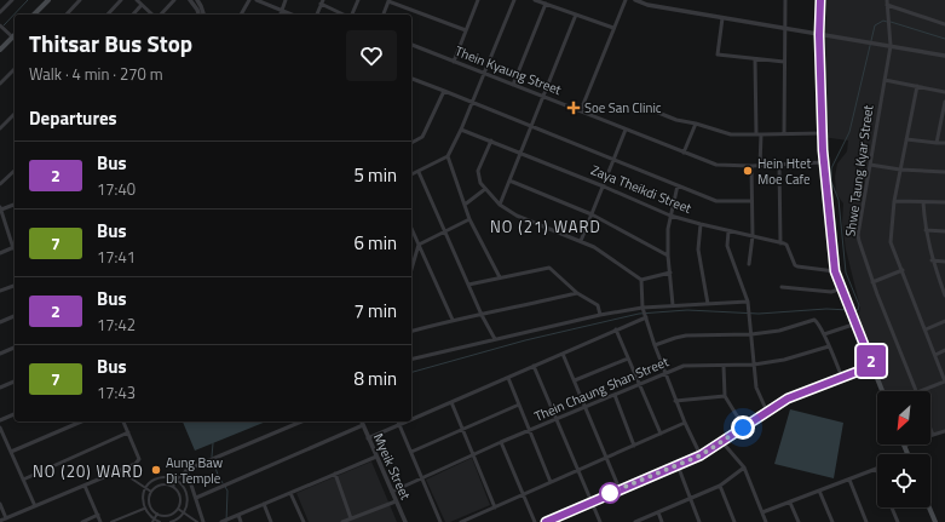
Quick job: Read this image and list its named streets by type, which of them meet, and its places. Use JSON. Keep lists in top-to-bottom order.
{
  "streets": {
    "street": [
      "Thein Kyaung Street",
      "Shwe Taung Kyar Street",
      "Zaya Theikdi Street",
      "Thein Chaung Shan Street",
      "Myeik Street"
    ]
  },
  "crossings": [
    ["Thein Chaung Shan Street", "Myeik Street"]
  ],
  "districts": ["NO (21) WARD", "NO (20) WARD"],
  "places": {
    "health": ["Soe San Clinic"],
    "other": ["Hein Htet Moe Cafe", "Aung Baw Di Temple"]
  },
  "lines": ["bus line 2"],
  "north": "bottom left",
  "page": {
    "on_map": "2",
    "heading": [
      ["Thitsar Bus Stop", "Walk · 4 min · 270 m"],
      "Departures"
    ],
    "list": [
      {
        "mark": "2",
        "name": "Bus",
        "note": "17:40",
        "value": "5 min"
      },
      {
        "mark": "7",
        "name": "Bus",
        "note": "17:41",
        "value": "6 min"
      },
      {
        "mark": "2",
        "name": "Bus",
        "note": "17:42",
        "value": "7 min"
      },
      {
        "mark": "7",
        "name": "Bus",
        "note": "17:43",
        "value": "8 min"
      }
    ]
  }
}
